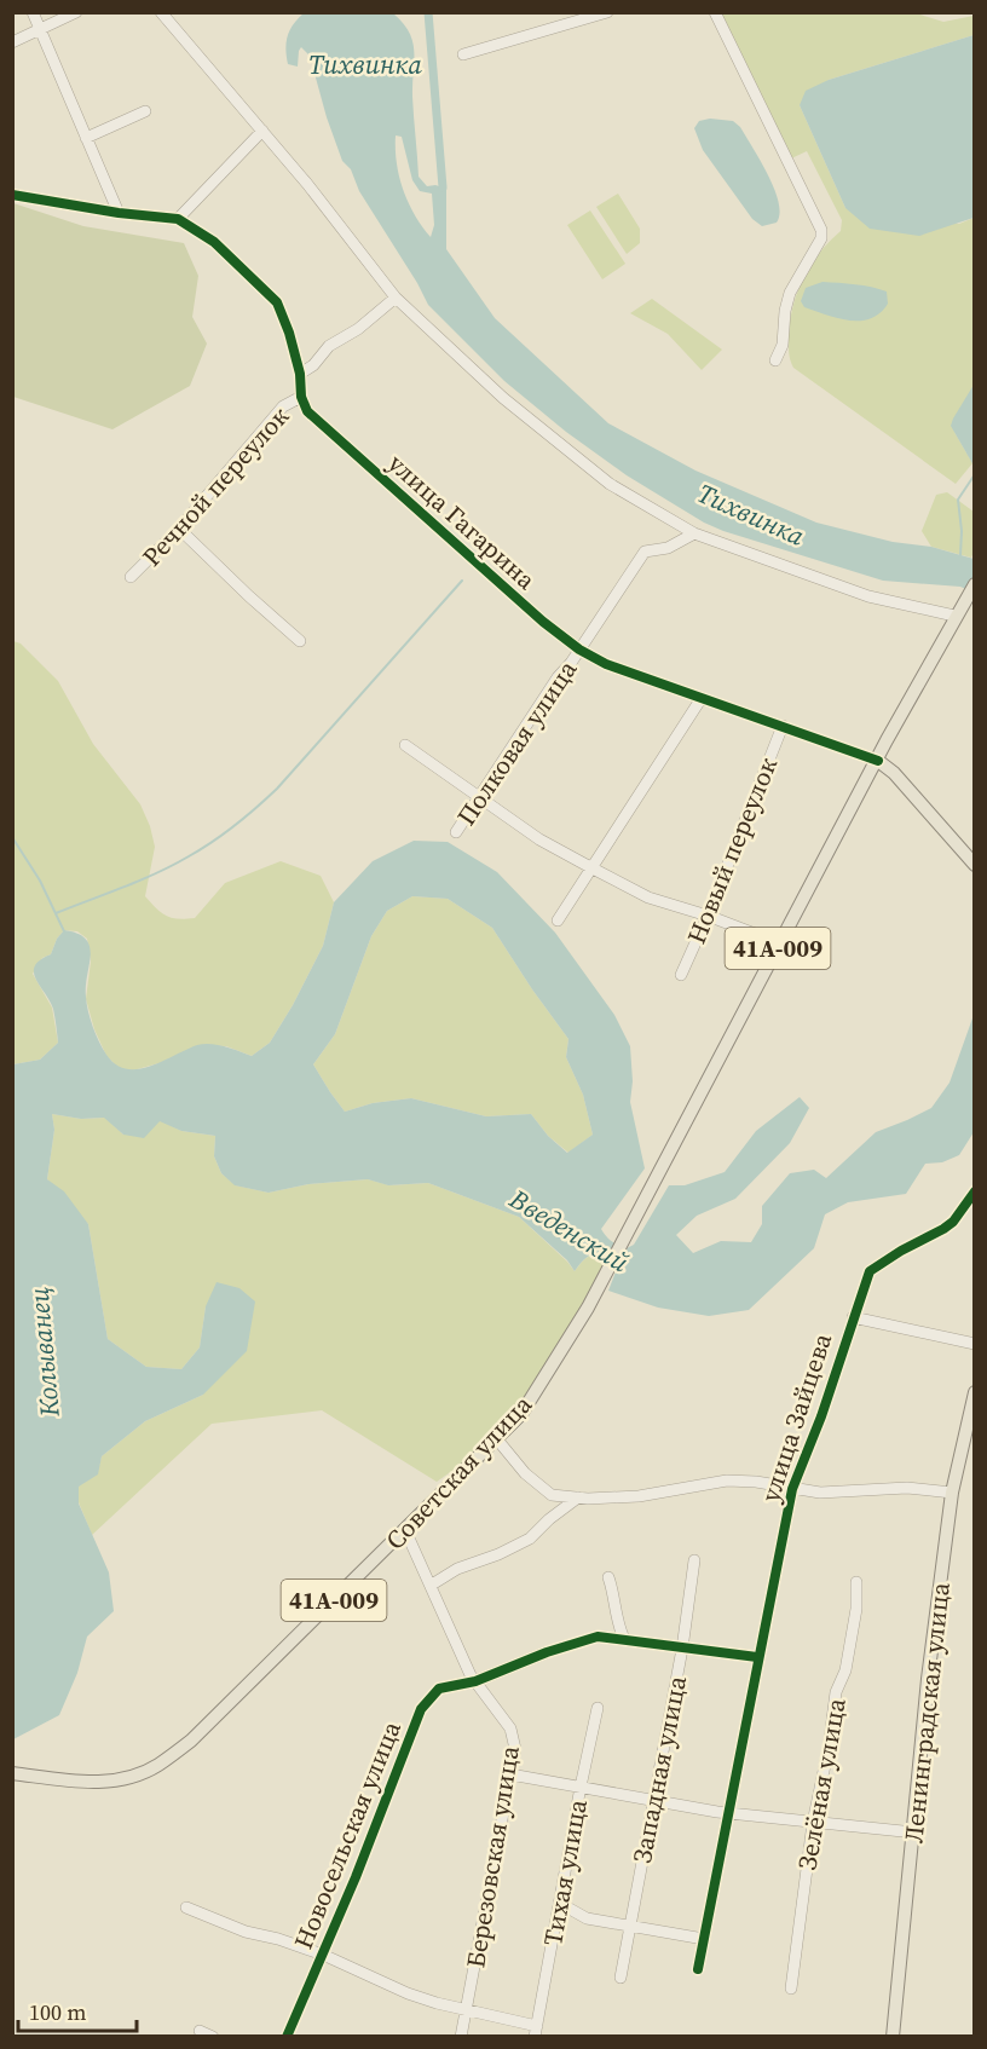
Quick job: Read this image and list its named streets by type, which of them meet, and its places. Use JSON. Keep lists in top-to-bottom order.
{
  "streets": {
    "main road": ["41А-009", "Советская улица", "Ленинградская улица"],
    "street": [
      "Речной переулок",
      "улица Гагарина",
      "Полковая улица",
      "Новый переулок",
      "улица Зайцева",
      "Западная улица",
      "Зелёная улица",
      "Новосельская улица",
      "Березовская улица",
      "Тихая улица"
    ]
  },
  "crossings": [
    ["Речной переулок", "улица Гагарина"],
    ["улица Гагарина", "Полковая улица"],
    ["улица Гагарина", "Новый переулок"],
    ["улица Гагарина", "41А-009"],
    ["улица Гагарина", "Советская улица"],
    ["41А-009", "Советская улица"],
    ["улица Зайцева", "Новосельская улица"],
    ["Советская улица", "Березовская улица"],
    ["Западная улица", "Новосельская улица"],
    ["Новосельская улица", "Березовская улица"]
  ],
  "water": ["Тихвинка", "Введенский", "Колыванец"],
  "scale_bar": "100 m"
}
